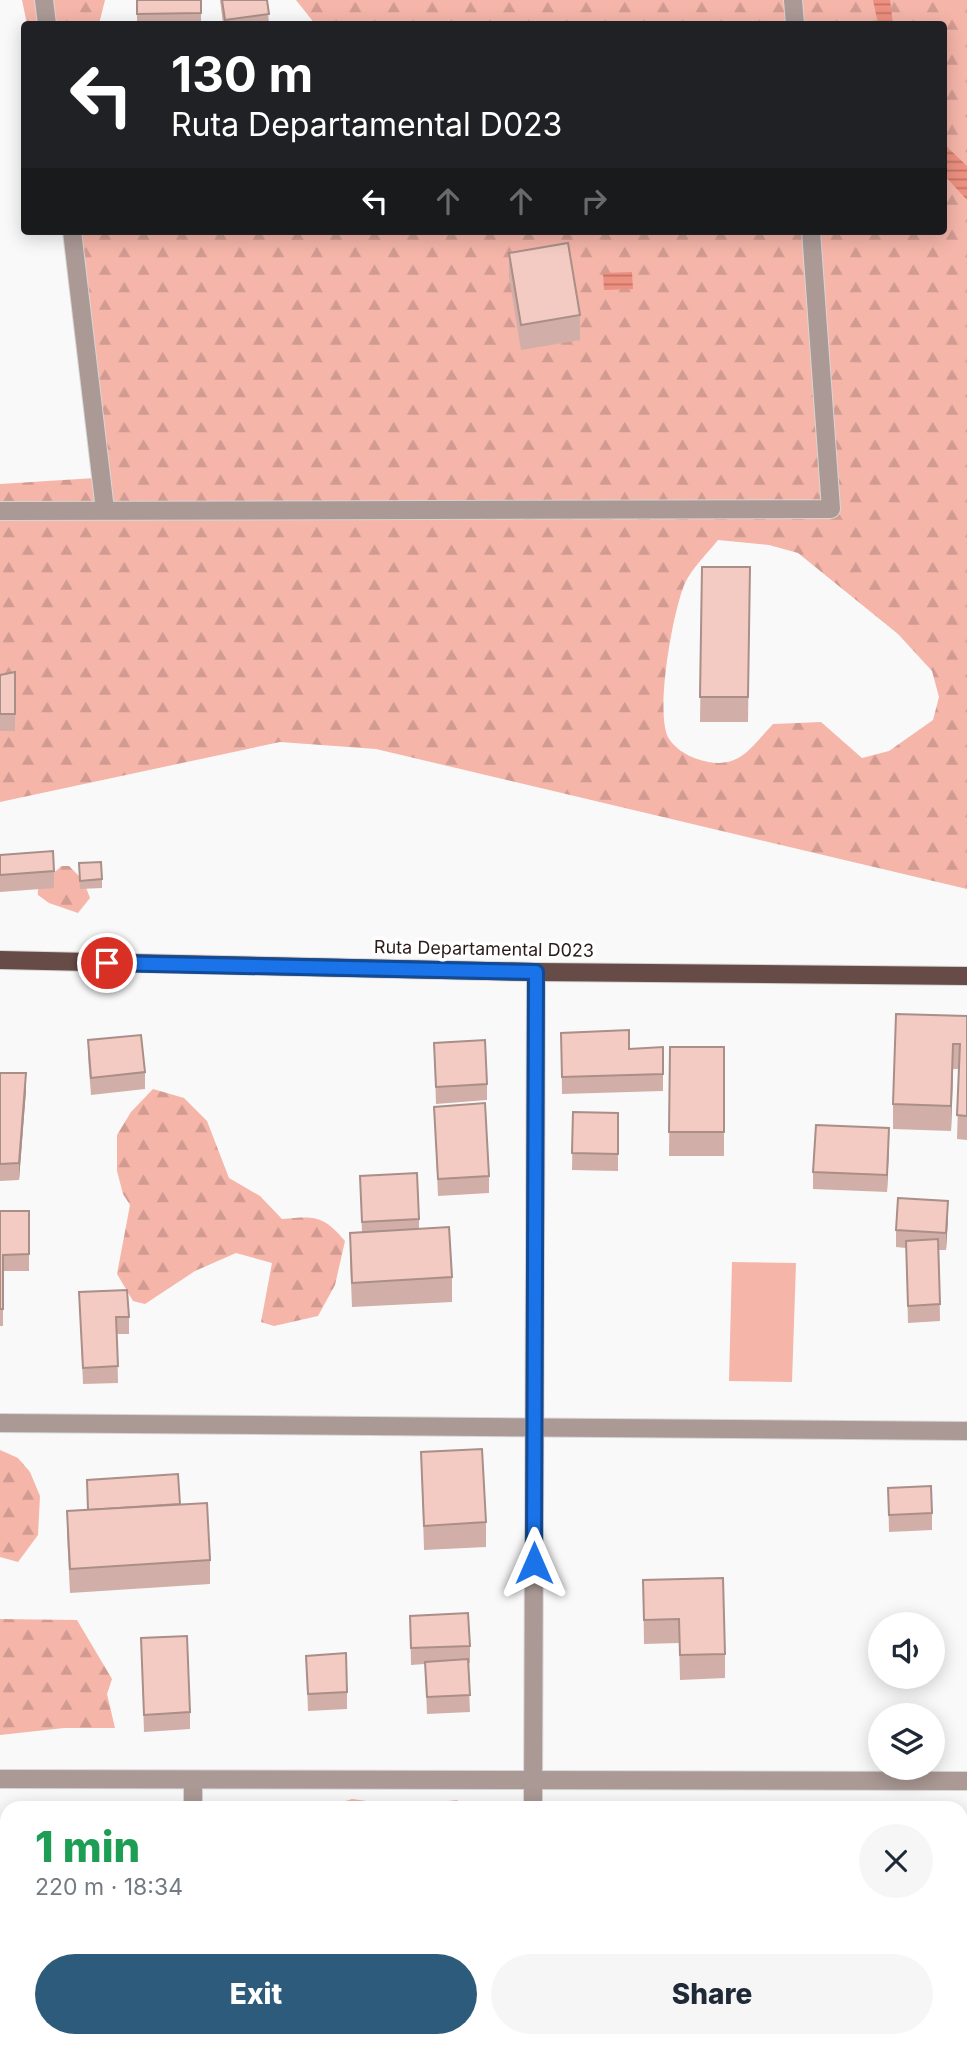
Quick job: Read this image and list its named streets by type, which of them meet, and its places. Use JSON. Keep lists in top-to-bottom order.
{
  "streets": {
    "main road": ["Ruta Departamental D023"]
  },
  "page": {
    "turn": ["130 m", "Ruta Departamental D023"],
    "heading": ["1 min", "220 m · 18:34"],
    "buttons": ["Exit", "Share"]
  }
}
